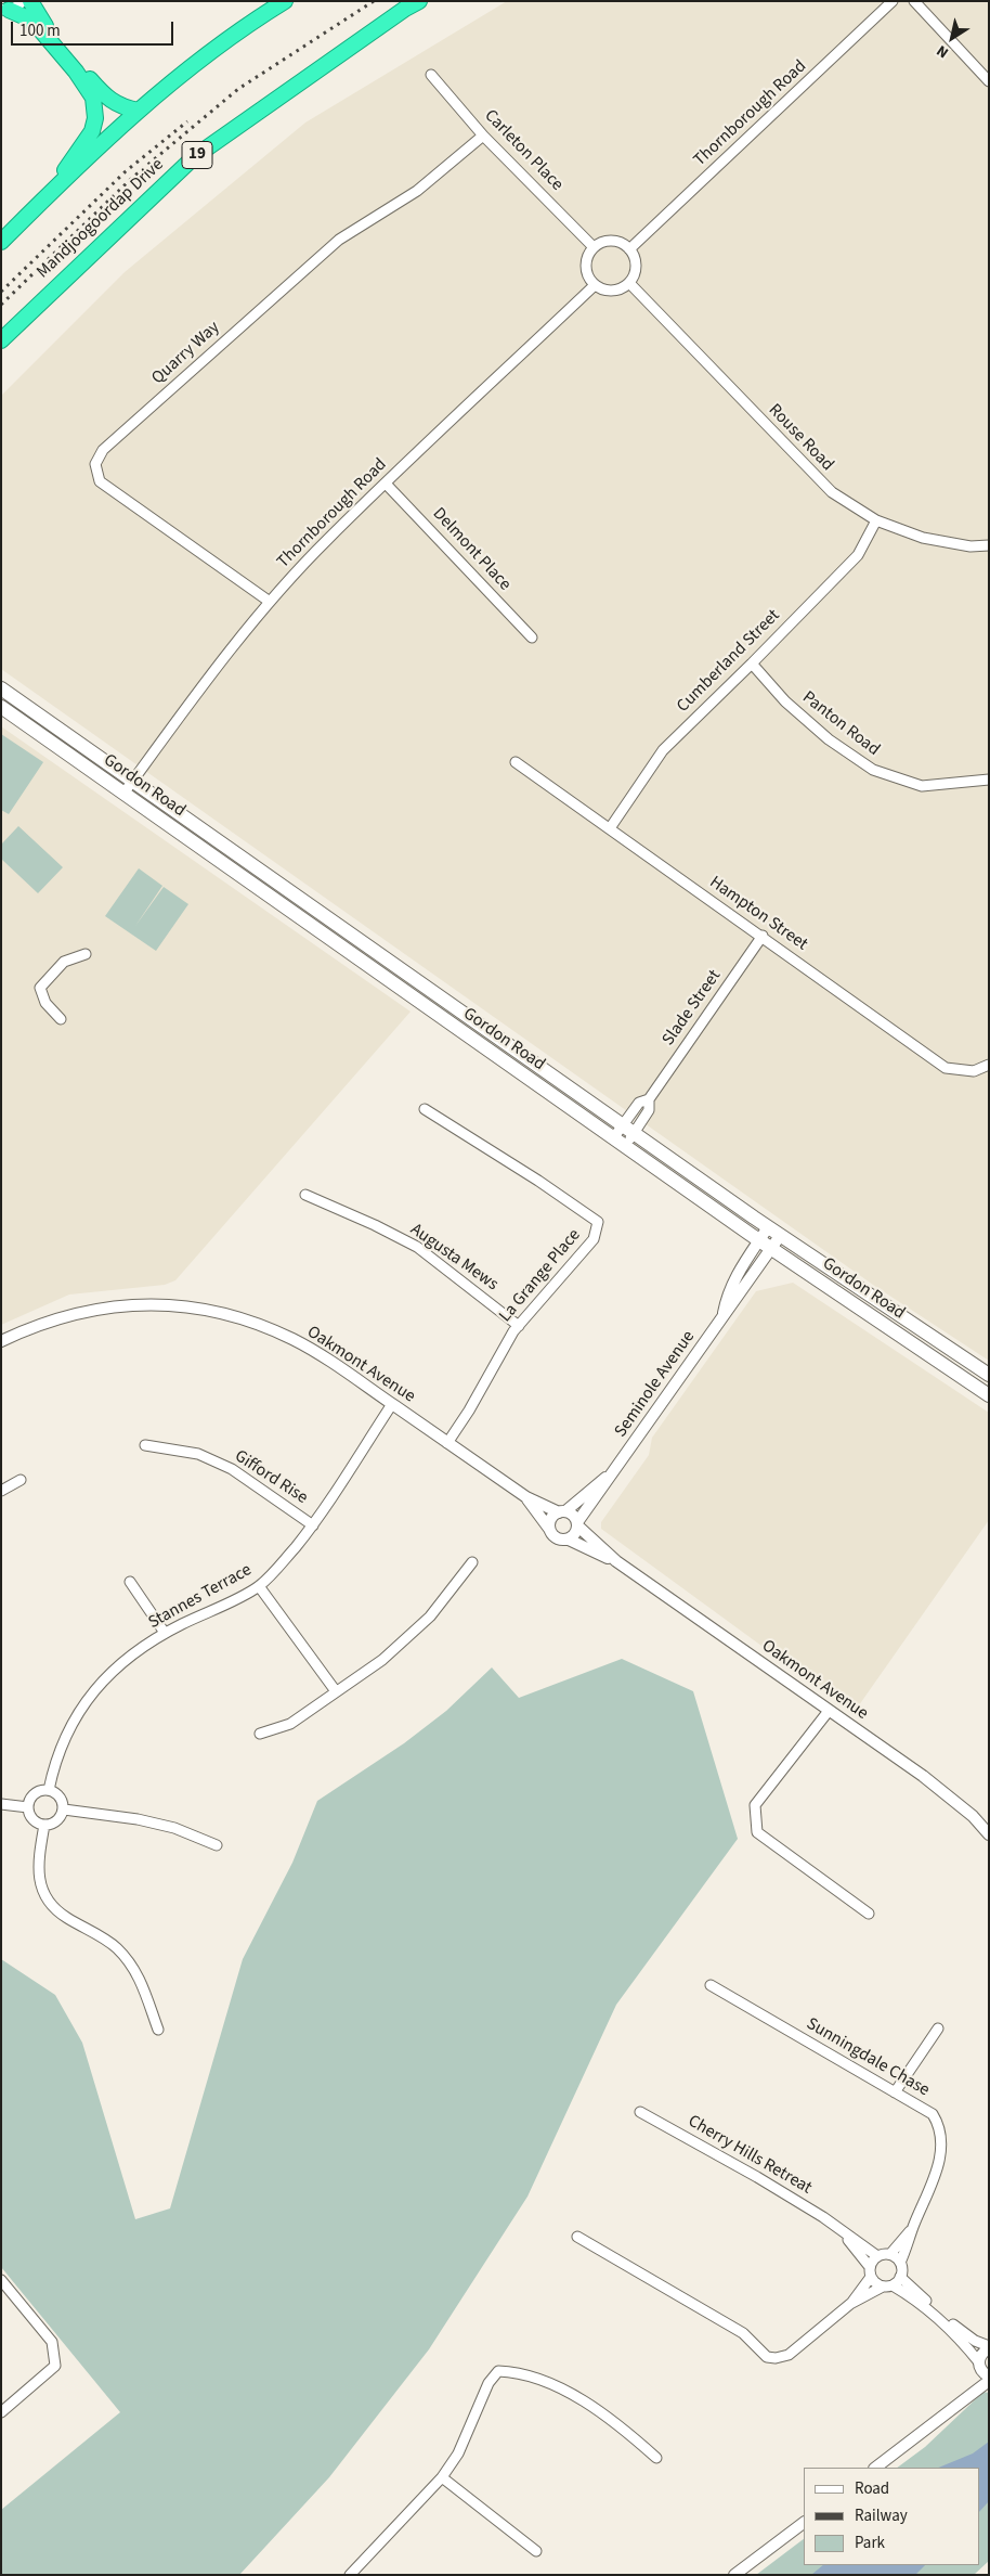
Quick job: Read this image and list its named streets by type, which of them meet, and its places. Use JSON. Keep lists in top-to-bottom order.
{
  "streets": {
    "highway": ["19", "Mandjoogoordap Drive"],
    "main road": ["Gordon Road"],
    "street": [
      "Thornborough Road",
      "Carleton Place",
      "Quarry Way",
      "Rouse Road",
      "Delmont Place",
      "Cumberland Street",
      "Panton Road",
      "Hampton Street",
      "Slade Street",
      "Augusta Mews",
      "La Grange Place",
      "Oakmont Avenue",
      "Seminole Avenue",
      "Gifford Rise",
      "Stannes Terrace",
      "Sunningdale Chase",
      "Cherry Hills Retreat"
    ]
  },
  "crossings": [
    ["Thornborough Road", "Carleton Place"],
    ["Thornborough Road", "Quarry Way"],
    ["Thornborough Road", "Rouse Road"],
    ["Thornborough Road", "Delmont Place"],
    ["Thornborough Road", "Gordon Road"],
    ["Carleton Place", "Quarry Way"],
    ["Carleton Place", "Rouse Road"],
    ["Rouse Road", "Cumberland Street"],
    ["Cumberland Street", "Panton Road"],
    ["Cumberland Street", "Hampton Street"],
    ["Gordon Road", "Slade Street"],
    ["Gordon Road", "Seminole Avenue"],
    ["Hampton Street", "Slade Street"],
    ["Augusta Mews", "La Grange Place"],
    ["La Grange Place", "Oakmont Avenue"],
    ["Oakmont Avenue", "Seminole Avenue"],
    ["Oakmont Avenue", "Stannes Terrace"],
    ["Gifford Rise", "Stannes Terrace"],
    ["Sunningdale Chase", "Cherry Hills Retreat"]
  ],
  "legend": ["Road", "Railway", "Park"],
  "scale_bar": "100 m",
  "north": "bottom left"
}
